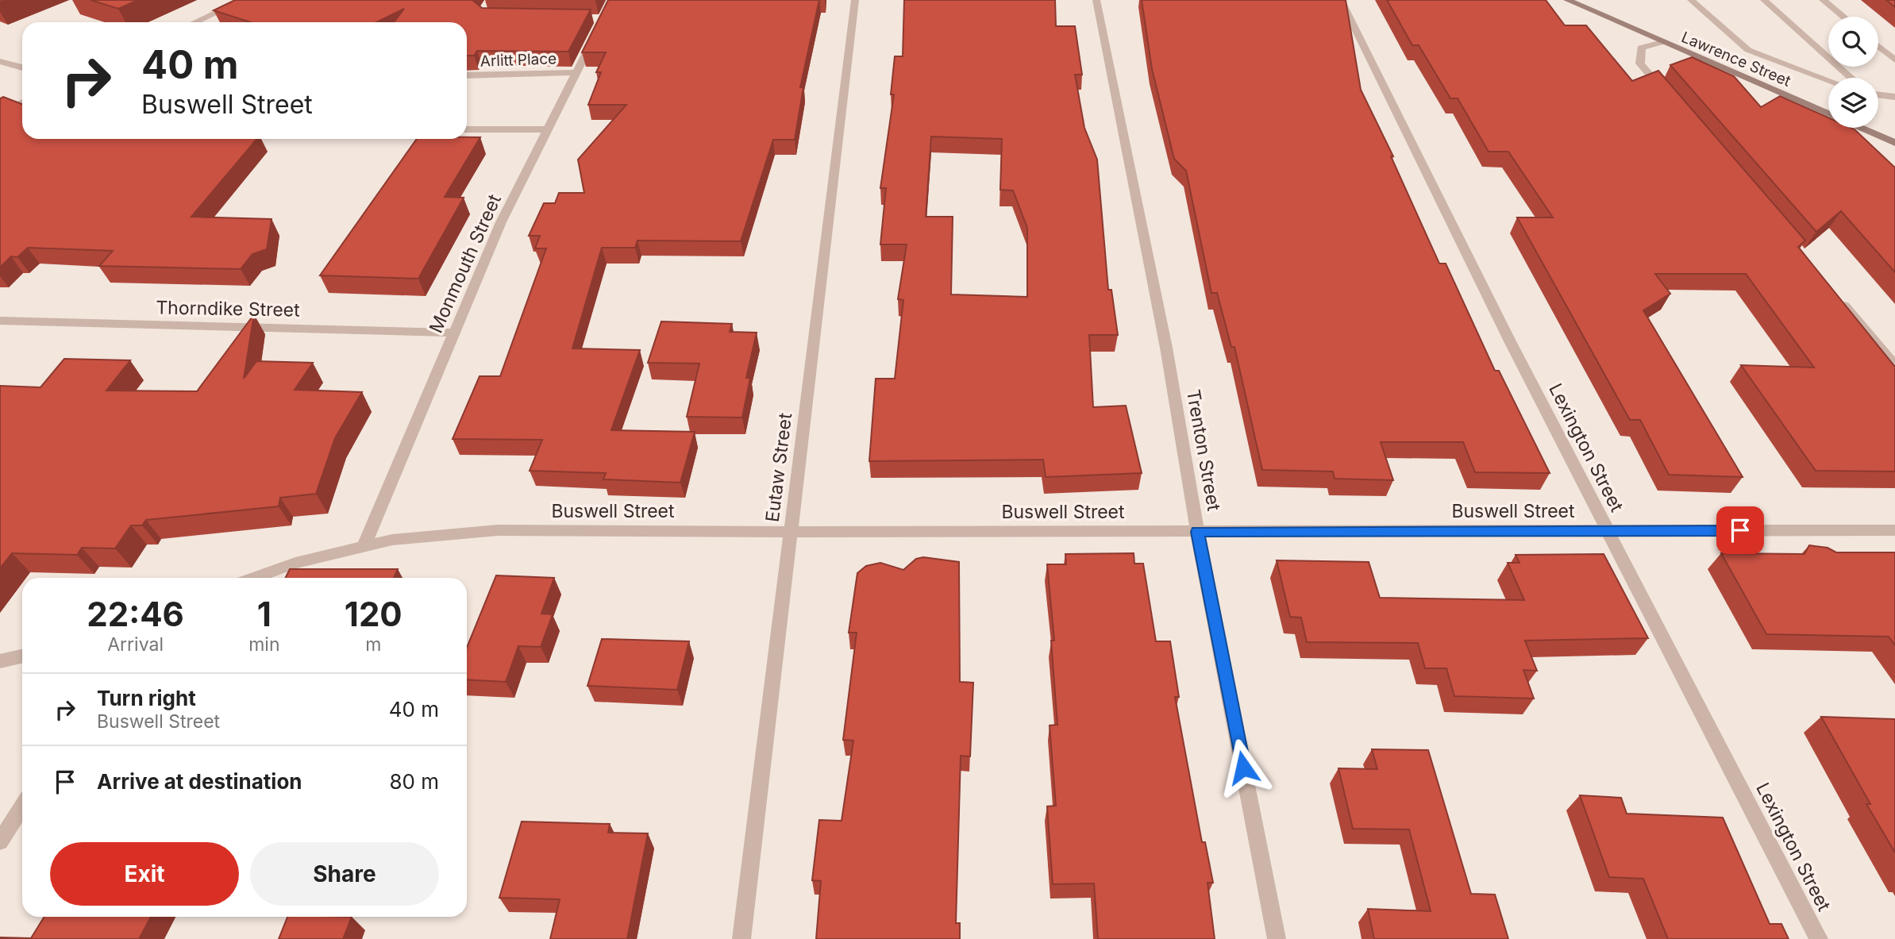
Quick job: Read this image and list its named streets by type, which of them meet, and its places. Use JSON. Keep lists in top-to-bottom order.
{
  "streets": {
    "main road": ["Lawrence Street"],
    "street": [
      "Arlitt Place",
      "Monmouth Street",
      "Thorndike Street",
      "Lexington Street",
      "Trenton Street",
      "Eutaw Street",
      "Buswell Street"
    ]
  },
  "crossings": [
    ["Arlitt Place", "Monmouth Street"],
    ["Monmouth Street", "Thorndike Street"],
    ["Monmouth Street", "Buswell Street"],
    ["Lexington Street", "Buswell Street"],
    ["Trenton Street", "Buswell Street"],
    ["Eutaw Street", "Buswell Street"]
  ],
  "page": {
    "turn": ["40 m", "Buswell Street"],
    "eta": [
      "22:46",
      "Arrival",
      "1",
      "min",
      "120",
      "m"
    ],
    "list": [
      {
        "name": "Turn right",
        "note": "Buswell Street",
        "value": "40 m"
      },
      {
        "name": "Arrive at destination",
        "value": "80 m"
      }
    ],
    "buttons": ["Exit", "Share"]
  }
}
